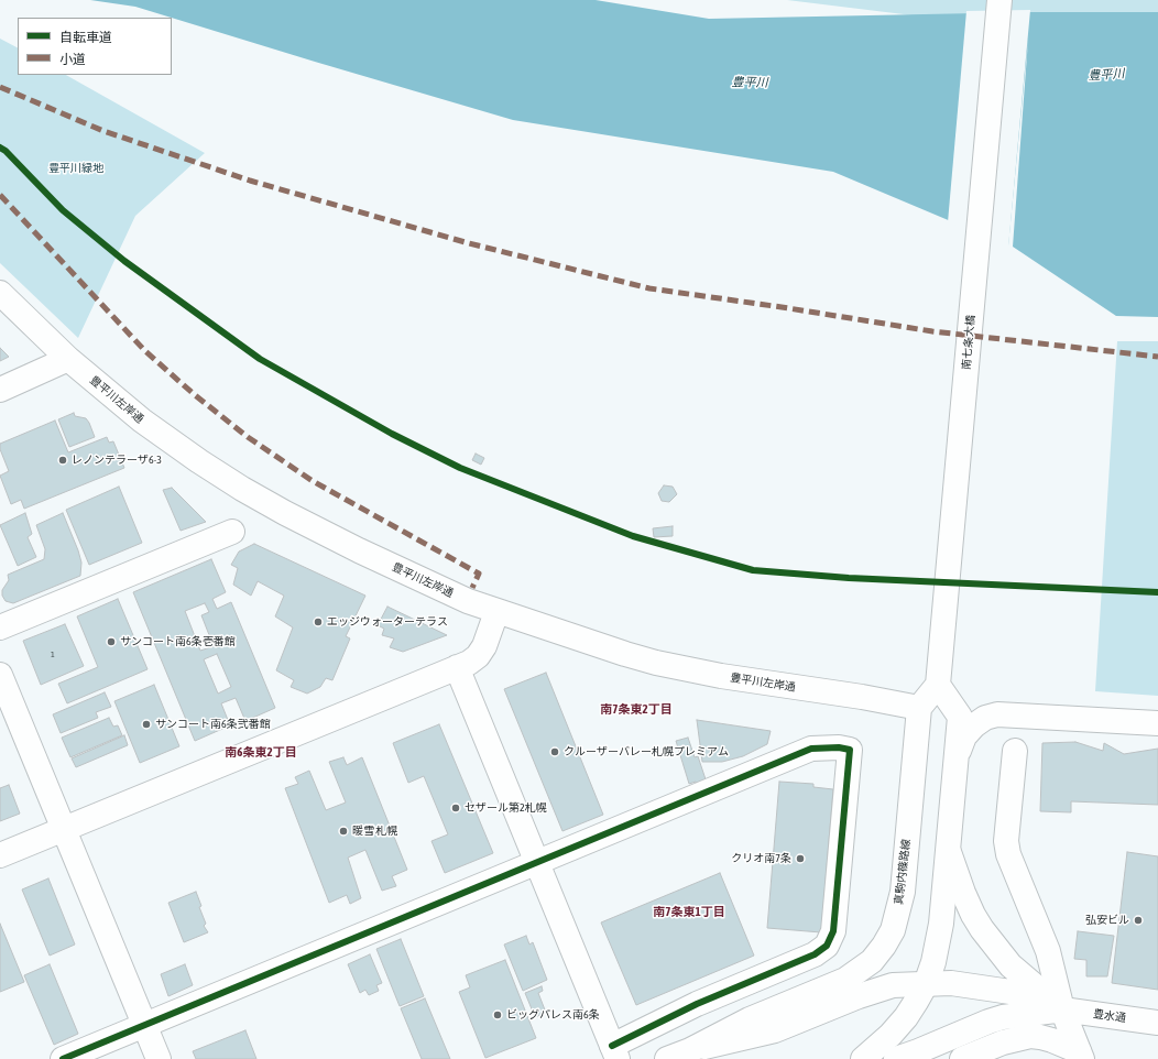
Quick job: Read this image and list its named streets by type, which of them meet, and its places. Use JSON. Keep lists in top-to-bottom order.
{
  "streets": {
    "street": [
      "南七条大橋",
      "豊平川左岸通",
      "真駒内篠路線",
      "豊水通"
    ]
  },
  "crossings": [
    ["豊平川左岸通", "真駒内篠路線"]
  ],
  "districts": ["南7条東2丁目", "南6条東2丁目", "南7条東1丁目"],
  "water": ["豊平川"],
  "parks": ["豊平川緑地"],
  "places": [
    "レノンテラーザ6-3",
    "エッジウォーターテラス",
    "サンコート南6条壱番館",
    "サンコート南6条弐番館",
    "クルーザーバレー札幌プレミアム",
    "セザール第2札幌",
    "暖雪 札幌",
    "クリオ南7条",
    "弘安ビル",
    "ビッグパレス南6条"
  ],
  "house_numbers": ["1"],
  "legend": ["自転車道", "小道"]
}
